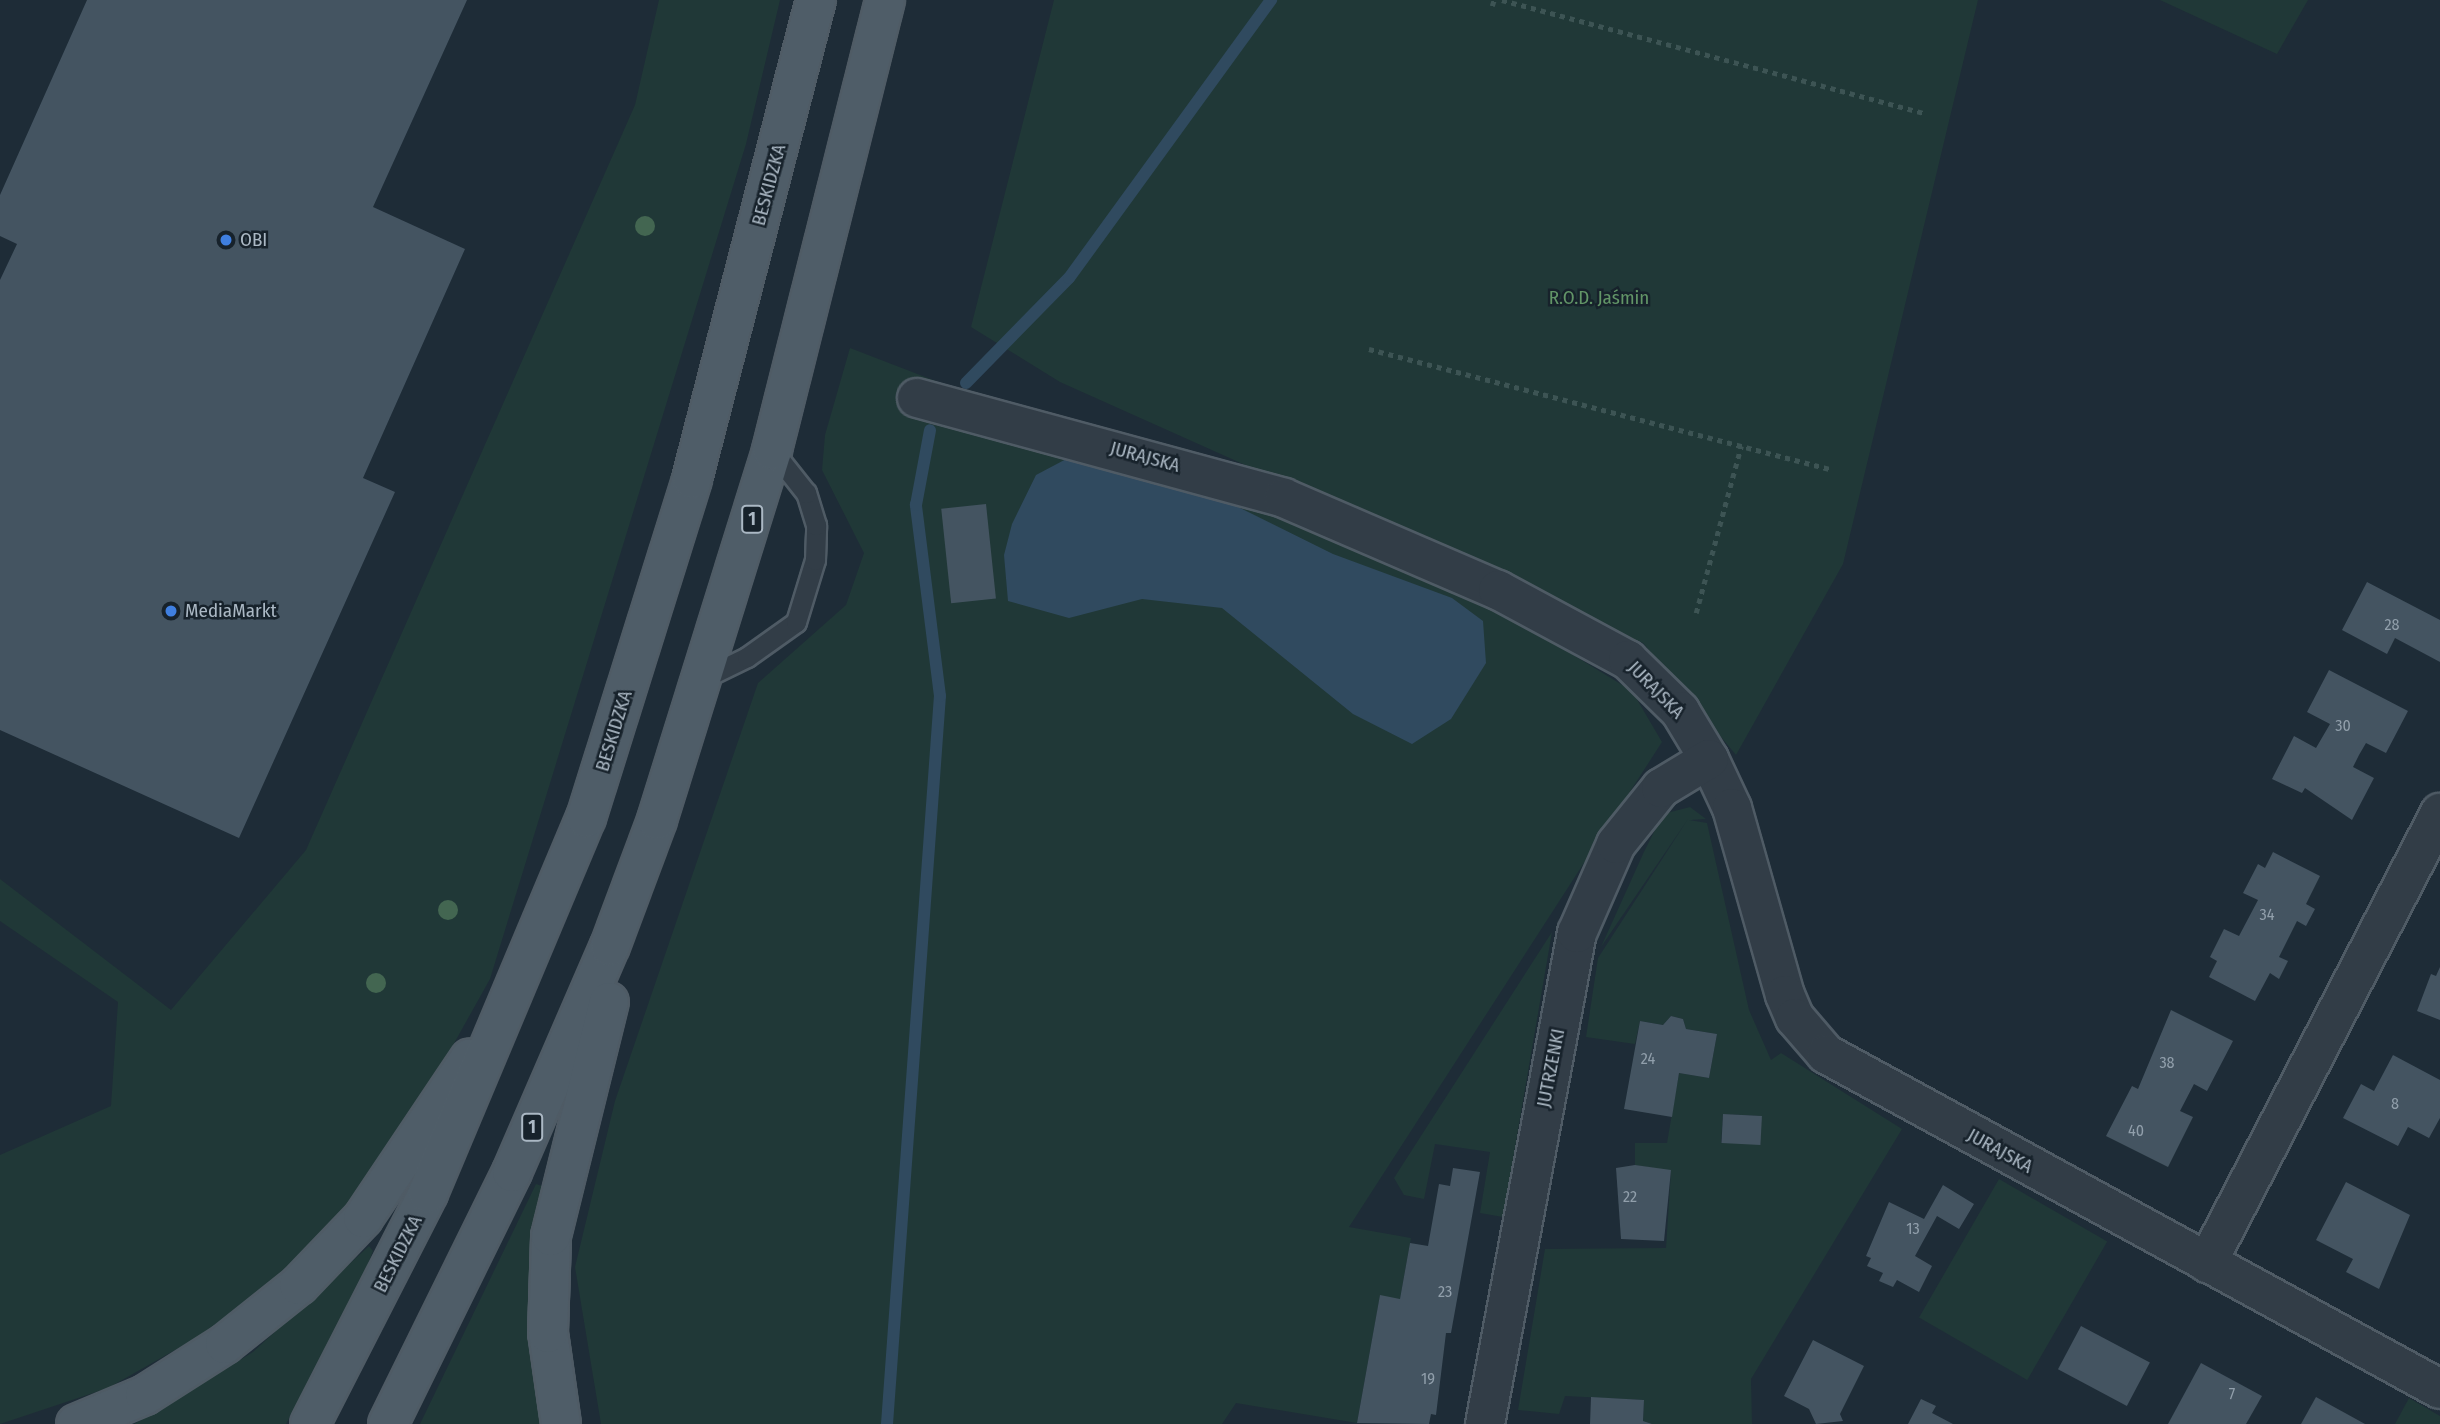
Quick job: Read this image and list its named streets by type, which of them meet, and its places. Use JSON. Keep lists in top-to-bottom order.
{
  "streets": {
    "main road": ["BESKIDZKA", "1"],
    "street": ["JURAJSKA", "JUTRZENKI"]
  },
  "crossings": [
    ["JURAJSKA", "JUTRZENKI"]
  ],
  "parks": ["R.O.D. Jaśmin"],
  "places": ["OBI", "MediaMarkt"],
  "house_numbers": [
    "28",
    "30",
    "34",
    "24",
    "38",
    "8",
    "40",
    "22",
    "13",
    "23",
    "19",
    "7"
  ]
}
